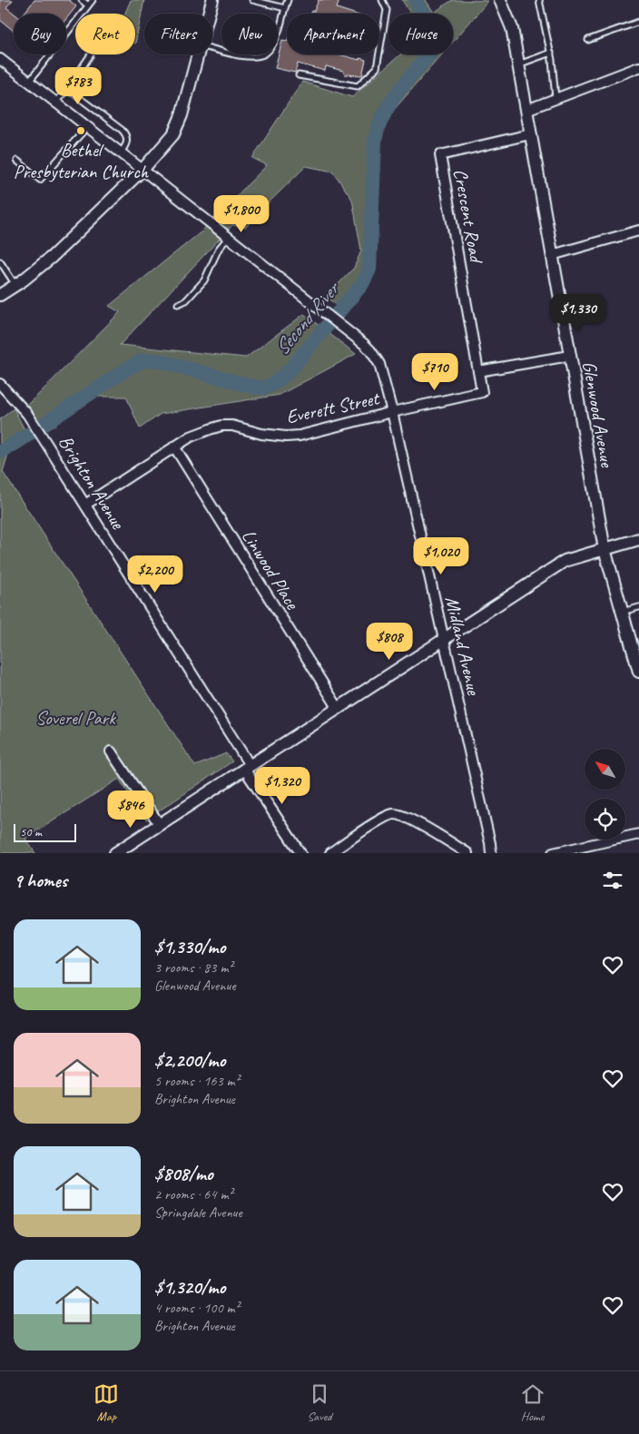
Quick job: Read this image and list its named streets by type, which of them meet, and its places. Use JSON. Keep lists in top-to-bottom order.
{
  "streets": {
    "street": [
      "Crescent Road",
      "Everett Street",
      "Glenwood Avenue",
      "Brighton Avenue",
      "Linwood Place",
      "Midland Avenue"
    ]
  },
  "crossings": [
    ["Crescent Road", "Everett Street"],
    ["Crescent Road", "Glenwood Avenue"],
    ["Everett Street", "Brighton Avenue"],
    ["Everett Street", "Linwood Place"],
    ["Everett Street", "Midland Avenue"]
  ],
  "water": ["Second River"],
  "parks": ["Soverel Park"],
  "places": ["Bethel Presbyterian Church"],
  "scale_bar": "50 m",
  "north": "top left",
  "page": {
    "chip": [
      "Buy",
      "Rent",
      "Filters",
      "New",
      "Apartment",
      "House"
    ],
    "price": [
      "$783",
      "$1,800",
      "$1,330",
      "$710",
      "$1,020",
      "$2,200",
      "$808",
      "$1,320",
      "$846"
    ],
    "scale": "50 m",
    "heading": "9 homes",
    "list": [
      {
        "name": "$1,330/mo",
        "note": "3 rooms · 83 m² · Glenwood Avenue"
      },
      {
        "name": "$2,200/mo",
        "note": "5 rooms · 163 m² · Brighton Avenue"
      },
      {
        "name": "$808/mo",
        "note": "2 rooms · 64 m² · Springdale Avenue"
      },
      {
        "name": "$1,320/mo",
        "note": "4 rooms · 100 m² · Brighton Avenue"
      }
    ],
    "tabs": ["Map", "Saved", "Home"]
  }
}
